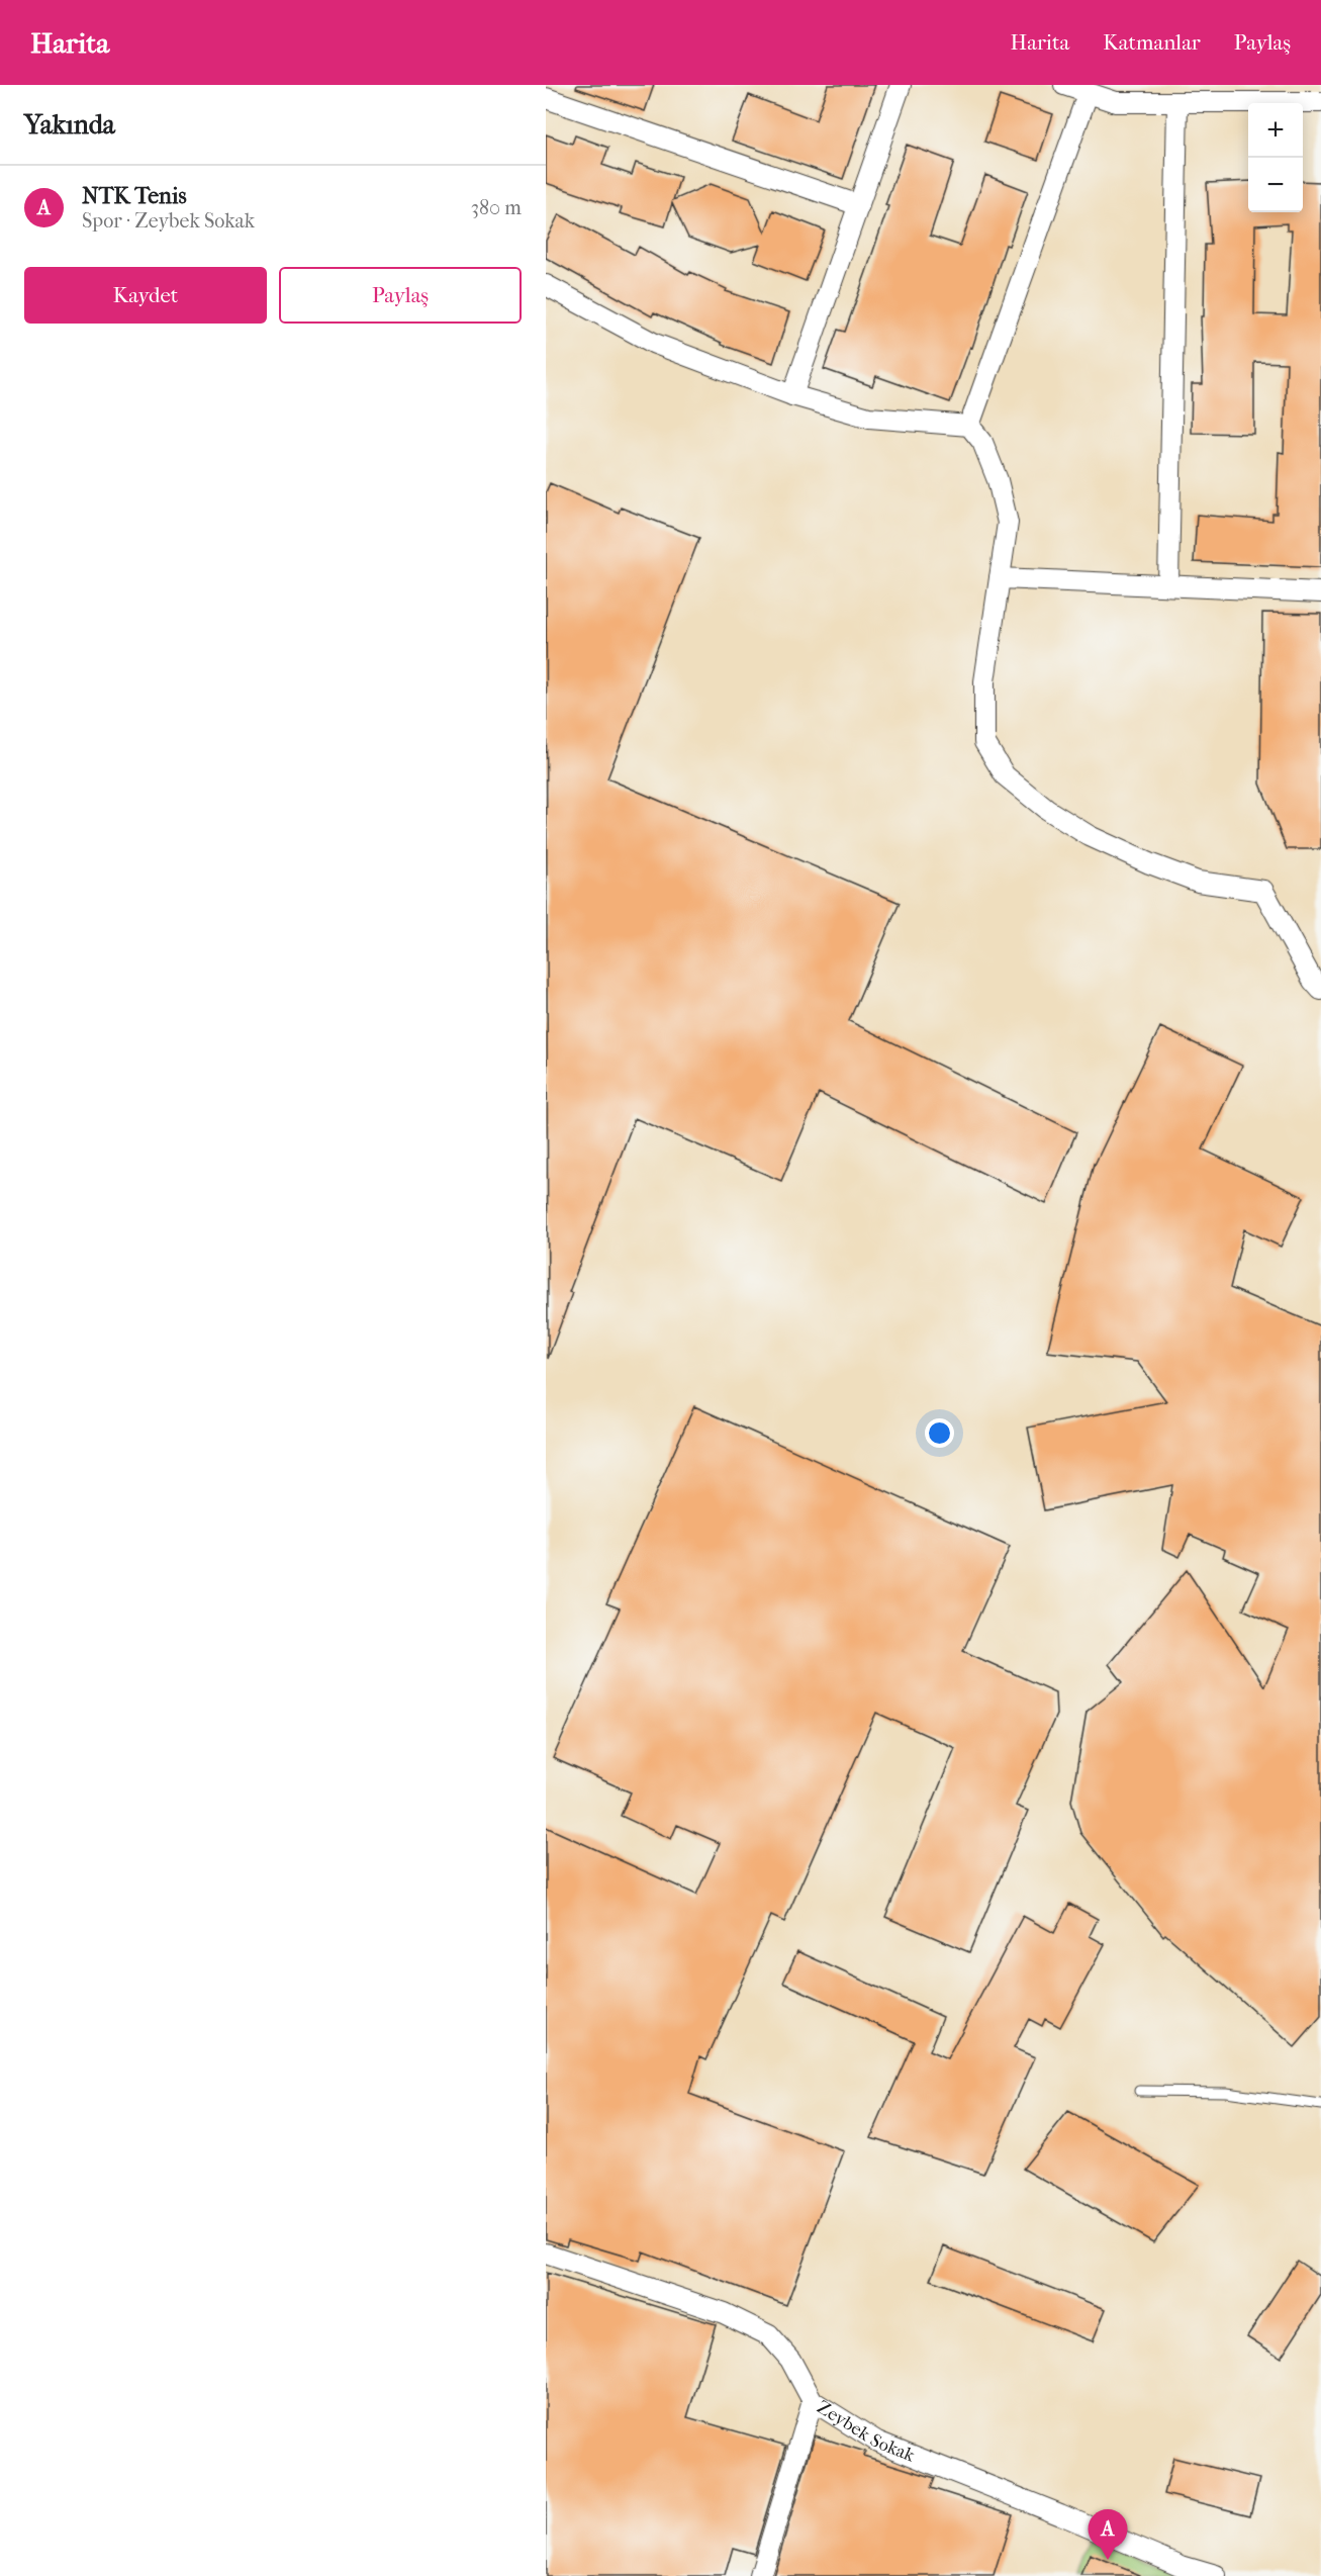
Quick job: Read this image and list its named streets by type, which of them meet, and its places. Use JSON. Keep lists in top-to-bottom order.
{
  "streets": {
    "street": ["Zeybek Sokak"]
  },
  "page": {
    "header": "Harita",
    "nav": ["Harita", "Katmanlar", "Paylaş"],
    "heading": "Yakında",
    "map_buttons": ["+", "−"],
    "list": [
      {
        "mark": "A",
        "name": "NTK Tenis",
        "note": "Spor · Zeybek Sokak",
        "value": "380 m"
      }
    ],
    "buttons": ["Kaydet", "Paylaş"],
    "pins": "A"
  }
}
